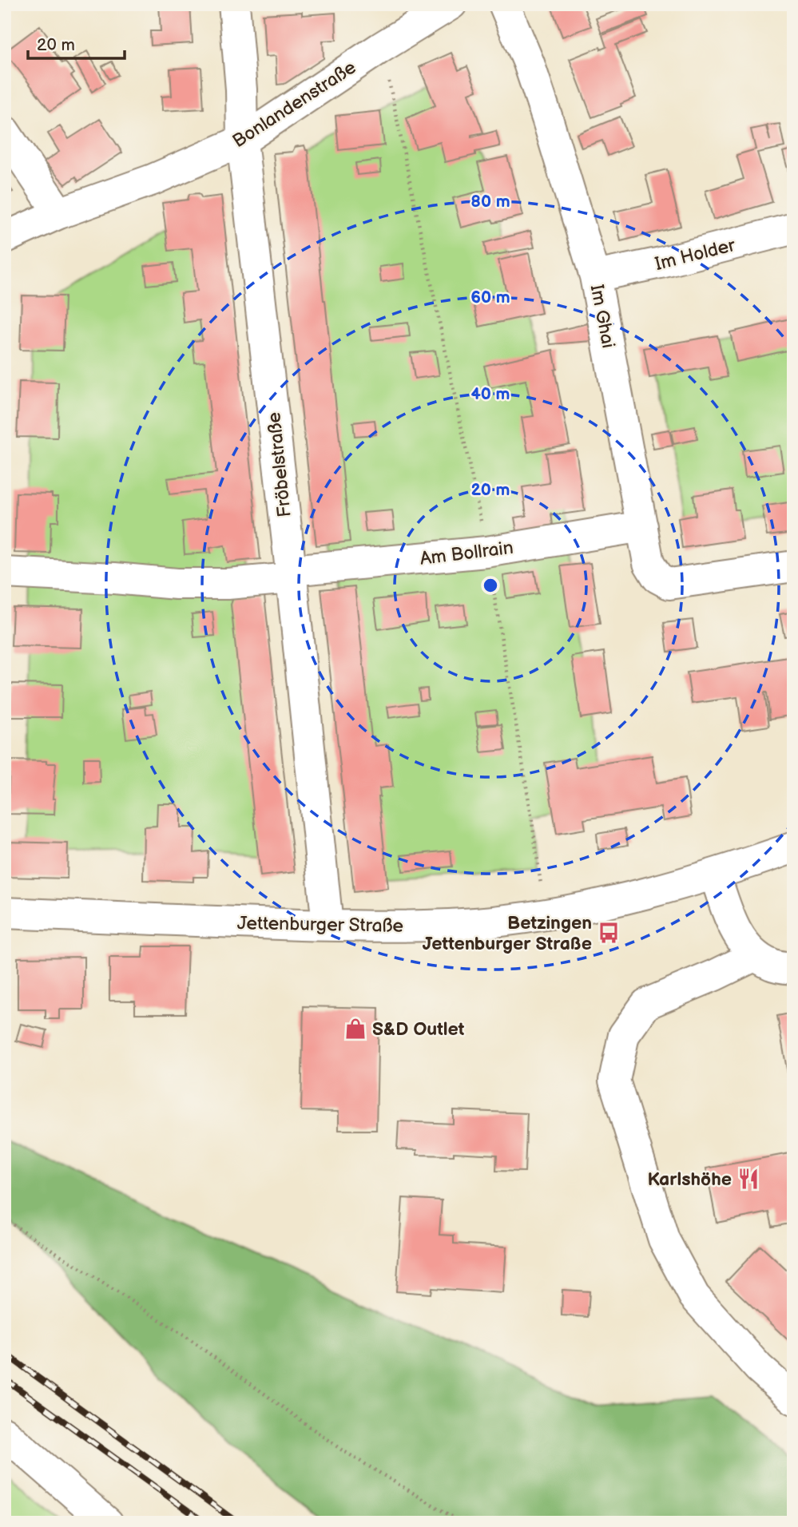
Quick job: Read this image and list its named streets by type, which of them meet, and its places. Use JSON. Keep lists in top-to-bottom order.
{
  "streets": {
    "street": [
      "Bonlandenstraße",
      "Im Holder",
      "Im Ghai",
      "Fröbelstraße",
      "Am Bollrain",
      "Jettenburger Straße"
    ]
  },
  "crossings": [
    ["Bonlandenstraße", "Fröbelstraße"],
    ["Im Holder", "Im Ghai"],
    ["Im Ghai", "Am Bollrain"],
    ["Fröbelstraße", "Am Bollrain"],
    ["Fröbelstraße", "Jettenburger Straße"]
  ],
  "places": {
    "bus stop": ["Betzingen Jettenburger Straße"],
    "shop": ["S&D Outlet"],
    "restaurant": ["Karlshöhe"]
  },
  "scale_bar": "20 m",
  "rings": [
    "80 m",
    "60 m",
    "40 m",
    "20 m"
  ]
}
